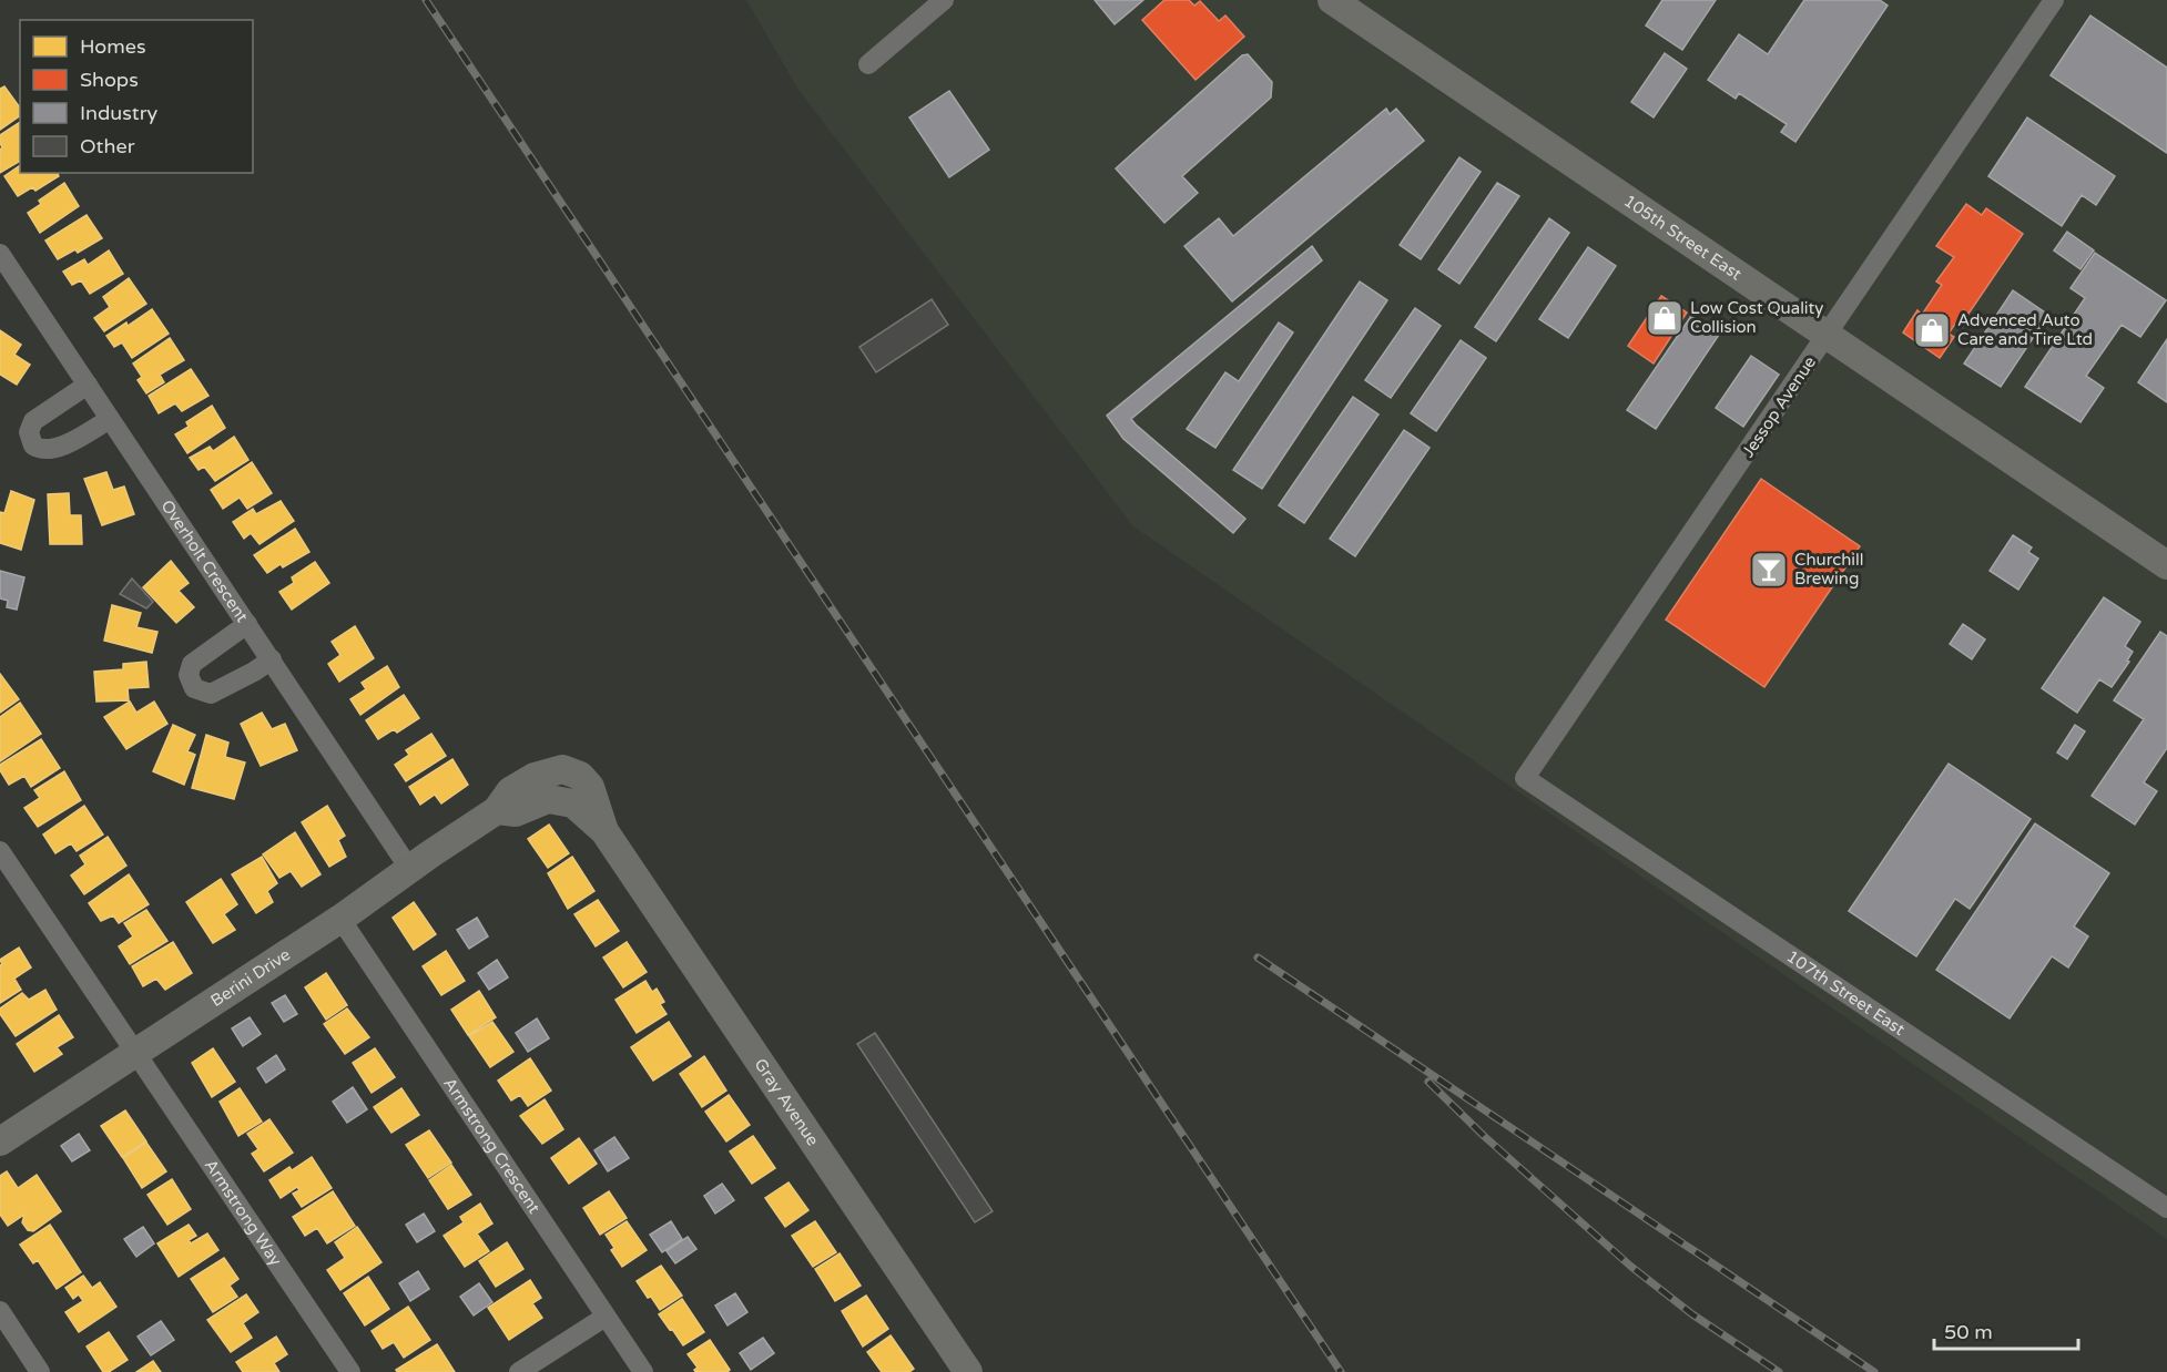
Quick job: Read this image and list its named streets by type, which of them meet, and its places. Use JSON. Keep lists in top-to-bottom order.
{
  "streets": {
    "street": [
      "105th Street East",
      "Jessop Avenue",
      "Overholt Crescent",
      "Berini Drive",
      "107th Street East",
      "Gray Avenue",
      "Armstrong Crescent",
      "Armstrong Way"
    ]
  },
  "crossings": [
    ["105th Street East", "Jessop Avenue"],
    ["Jessop Avenue", "107th Street East"],
    ["Overholt Crescent", "Berini Drive"],
    ["Berini Drive", "Gray Avenue"],
    ["Berini Drive", "Armstrong Crescent"],
    ["Berini Drive", "Armstrong Way"]
  ],
  "places": {
    "shop": ["Low Cost Quality Collision", "Advenced Auto Care and Tire Ltd"],
    "bar": ["Churchill Brewing"]
  },
  "legend": [
    "Homes",
    "Shops",
    "Industry",
    "Other"
  ],
  "scale_bar": "50 m"
}
